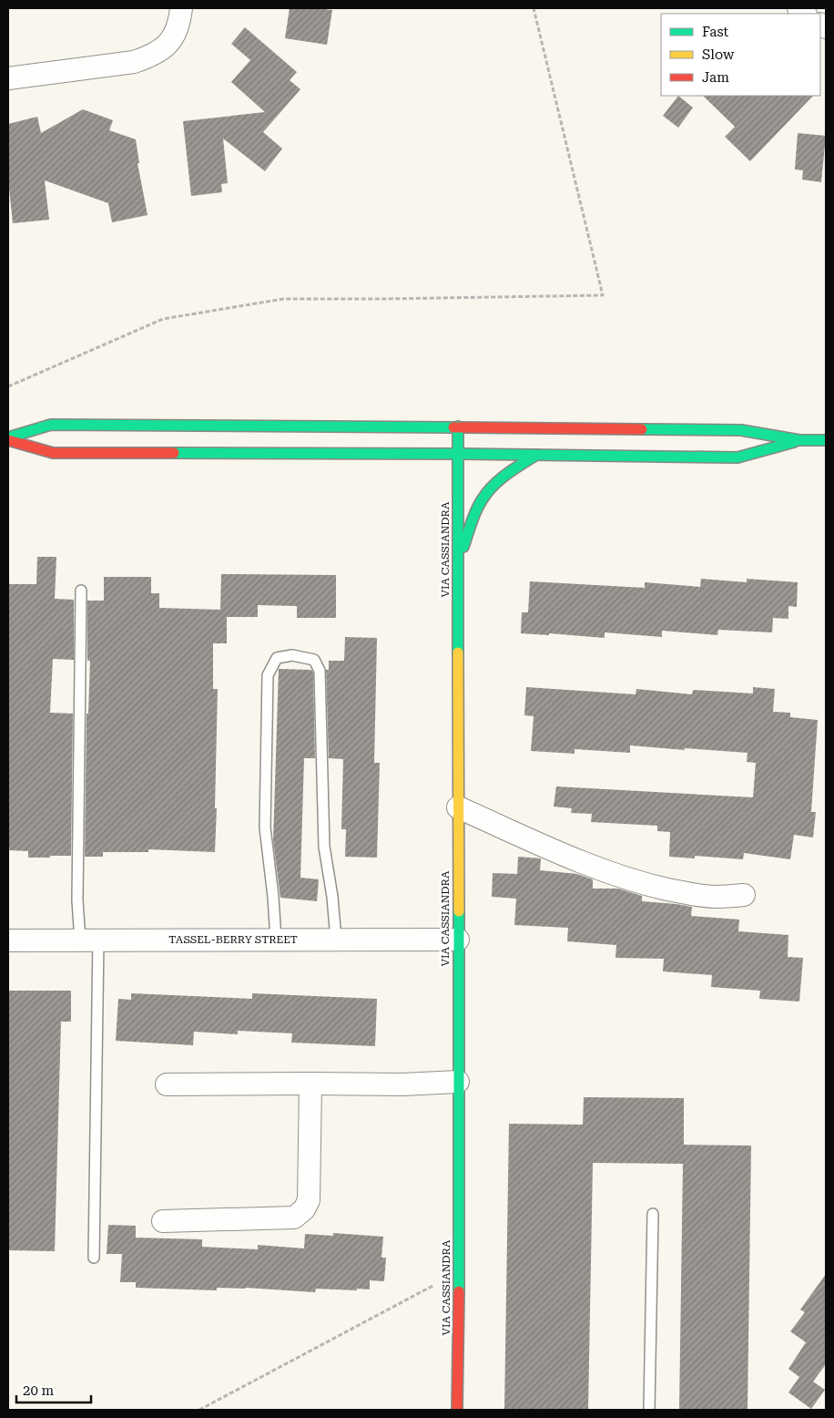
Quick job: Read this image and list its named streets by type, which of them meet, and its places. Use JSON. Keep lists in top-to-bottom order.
{
  "streets": {
    "street": ["VIA CASSIANDRA", "TASSEL-BERRY STREET"]
  },
  "crossings": [
    ["VIA CASSIANDRA", "TASSEL-BERRY STREET"]
  ],
  "legend": ["Fast", "Slow", "Jam"],
  "scale_bar": "20 m"
}
